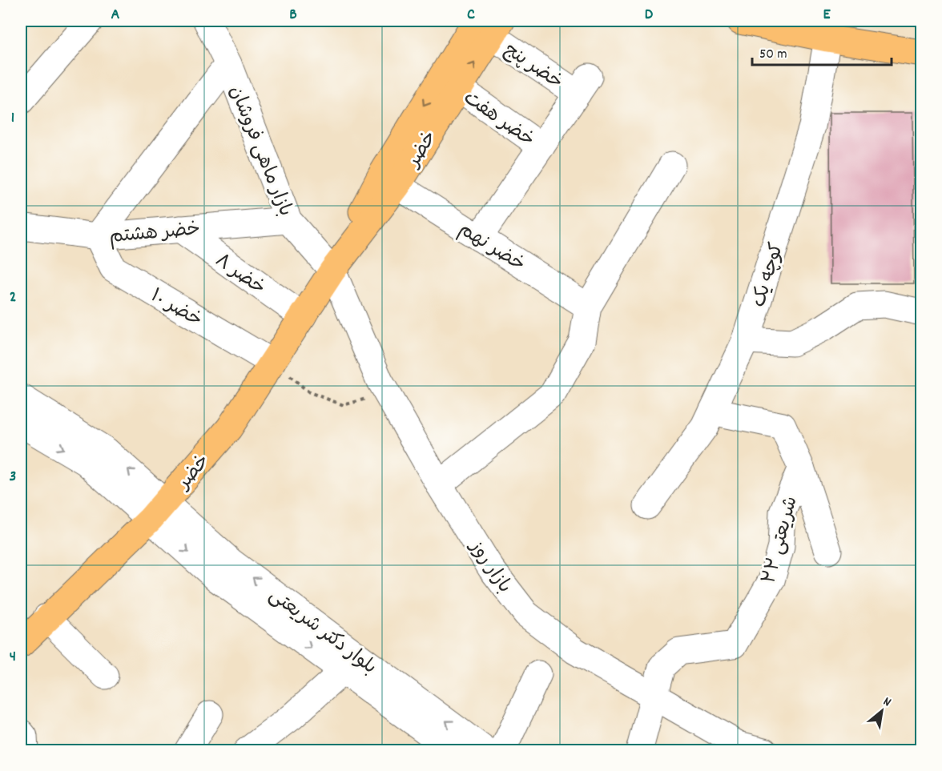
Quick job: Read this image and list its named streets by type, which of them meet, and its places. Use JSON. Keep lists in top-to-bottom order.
{
  "streets": {
    "main road": ["خضر"],
    "street": [
      "خضر پنج",
      "خضر هفت",
      "بازار ماهی فروشان",
      "خضر هشتم",
      "خضر نهم",
      "خضر ۸",
      "کوچه یک",
      "خضر ۱۰",
      "شریعتی ۲۲",
      "بازار روز",
      "بلوار دکتر شریعتی"
    ]
  },
  "crossings": [
    ["خضر پنج", "خضر هفت"],
    ["خضر پنج", "خضر"],
    ["خضر هفت", "خضر"],
    ["خضر", "بازار ماهی فروشان"],
    ["خضر", "خضر نهم"],
    ["خضر", "خضر ۸"],
    ["خضر", "خضر ۱۰"],
    ["خضر", "بازار روز"],
    ["خضر", "بلوار دکتر شریعتی"],
    ["بازار ماهی فروشان", "خضر هشتم"],
    ["بازار ماهی فروشان", "بازار روز"],
    ["خضر هشتم", "خضر ۸"],
    ["خضر هشتم", "خضر ۱۰"],
    ["شریعتی ۲۲", "بازار روز"]
  ],
  "scale_bar": "50 m",
  "north": "top right",
  "grid": {
    "columns": [
      "A",
      "B",
      "C",
      "D",
      "E"
    ],
    "rows": [
      "1",
      "2",
      "3",
      "4"
    ]
  }
}
